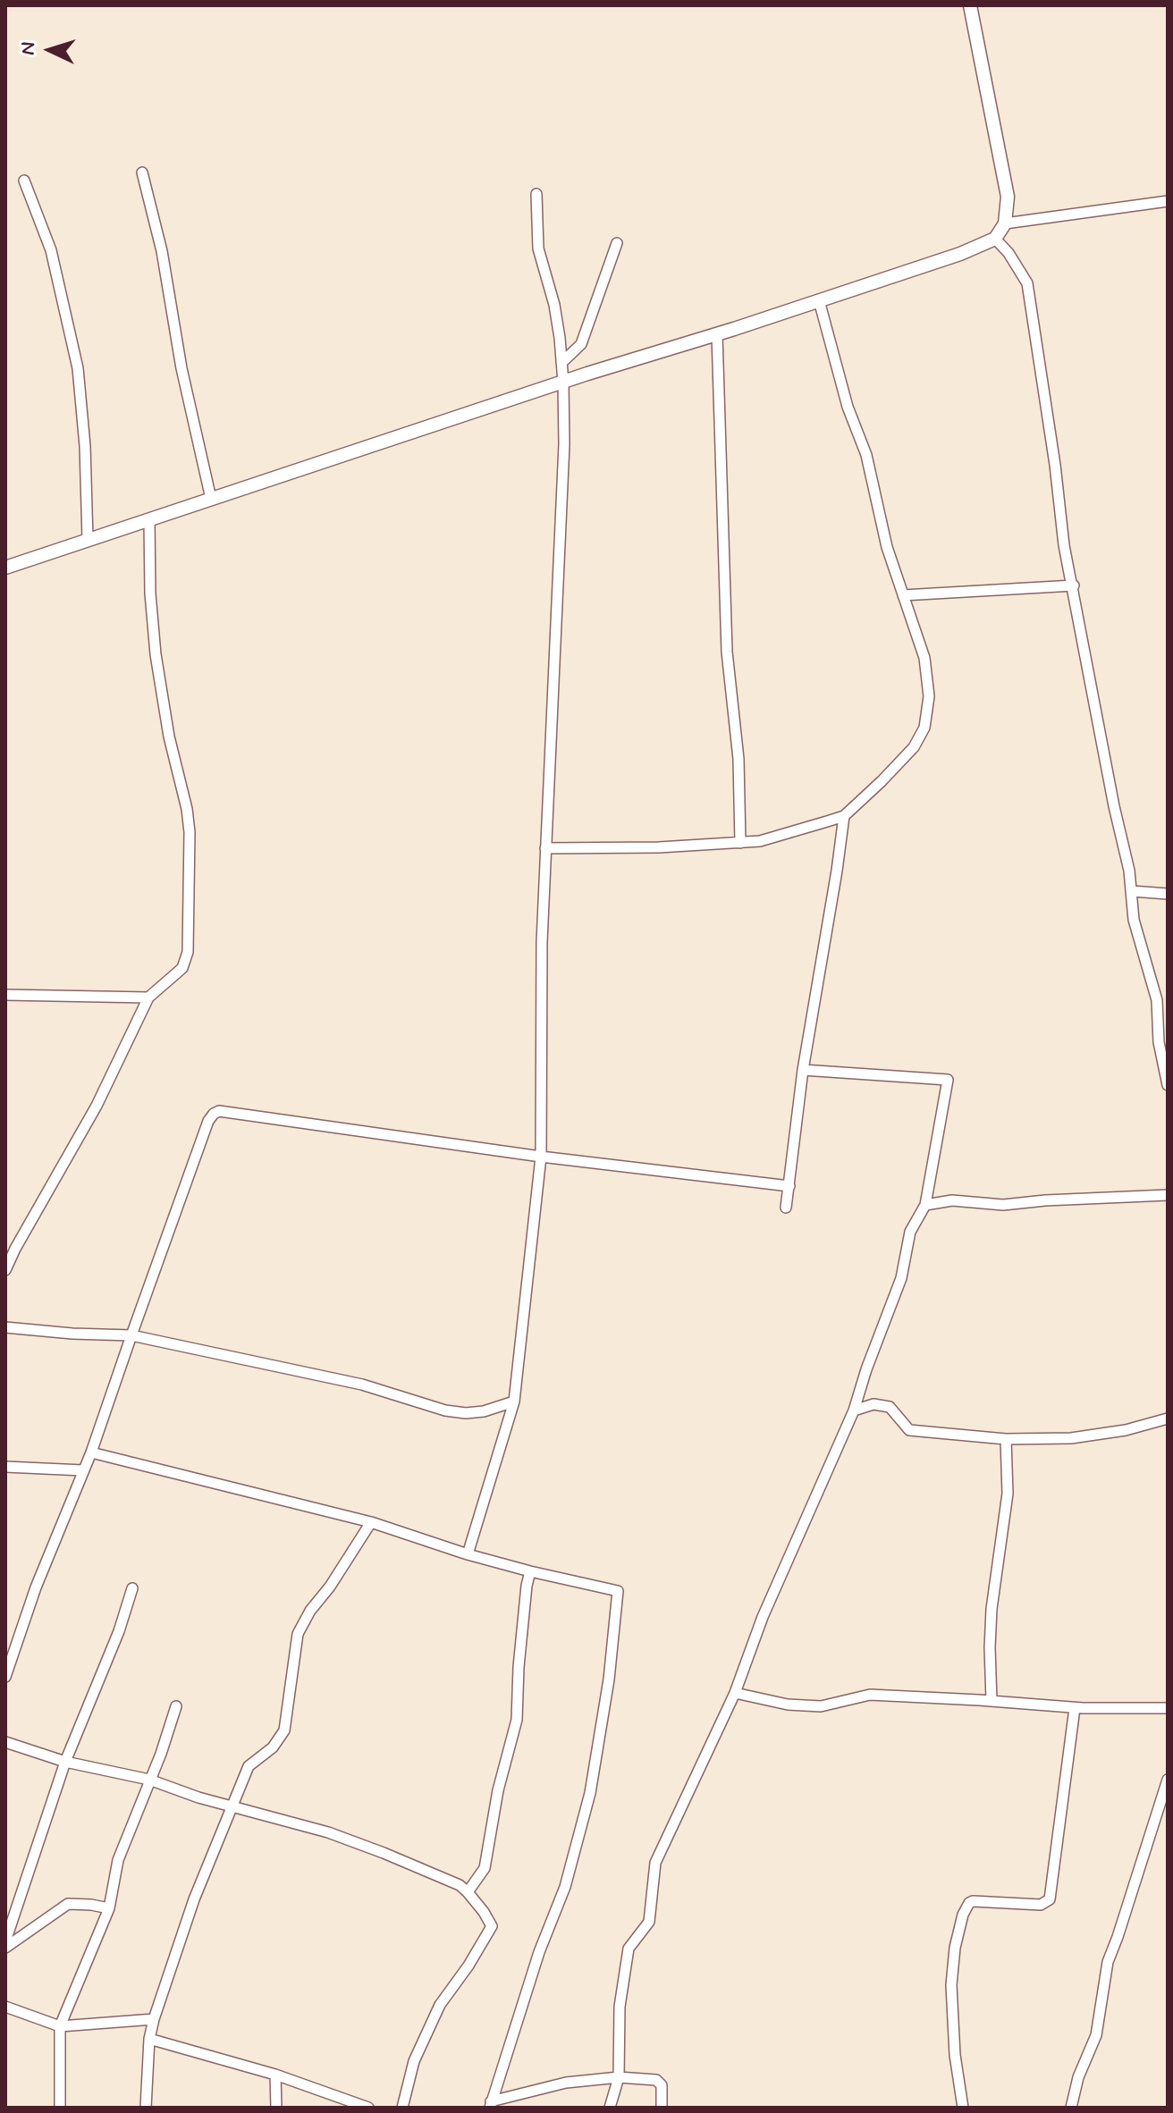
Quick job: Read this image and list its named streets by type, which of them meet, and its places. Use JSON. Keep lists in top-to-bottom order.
{
  "north": "left"
}
